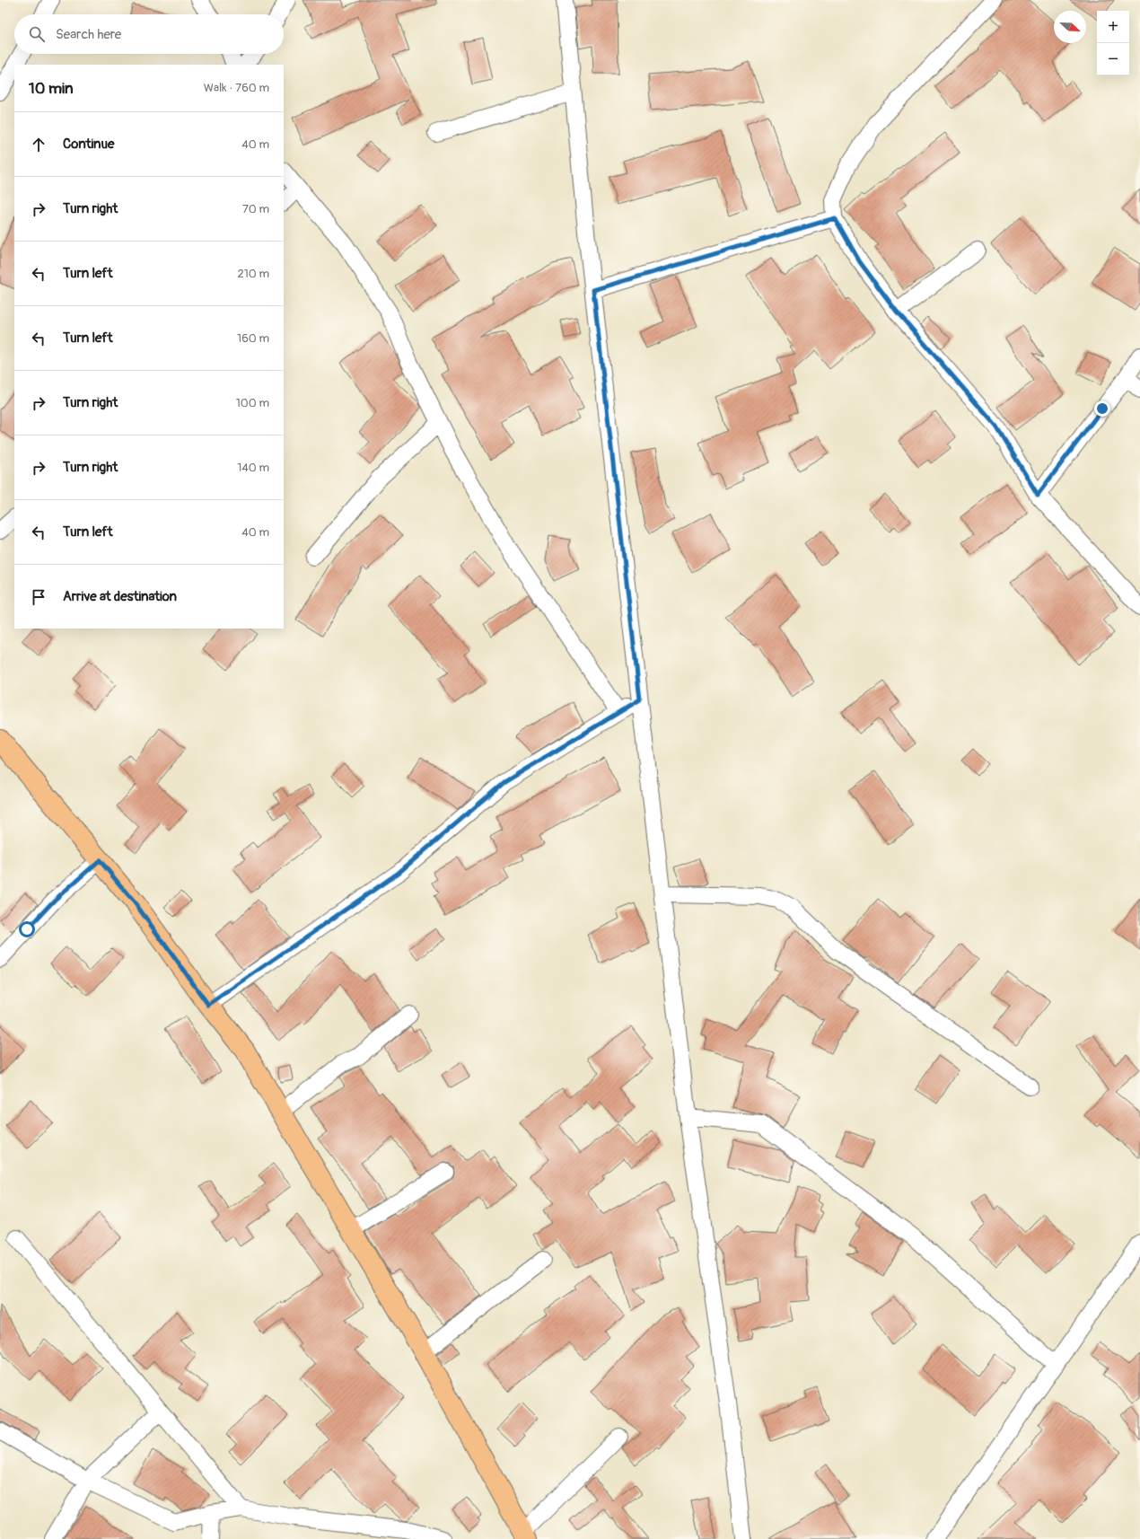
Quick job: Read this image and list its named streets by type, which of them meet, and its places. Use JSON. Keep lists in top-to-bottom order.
{
  "north": "bottom right",
  "page": {
    "map_buttons": ["+", "−"],
    "search": "Search here",
    "heading": ["10 min", "Walk · 760 m"],
    "list": [
      ["Continue", "40 m"],
      ["Turn right", "70 m"],
      ["Turn left", "210 m"],
      ["Turn left", "160 m"],
      ["Turn right", "100 m"],
      ["Turn right", "140 m"],
      ["Turn left", "40 m"],
      "Arrive at destination"
    ]
  }
}
